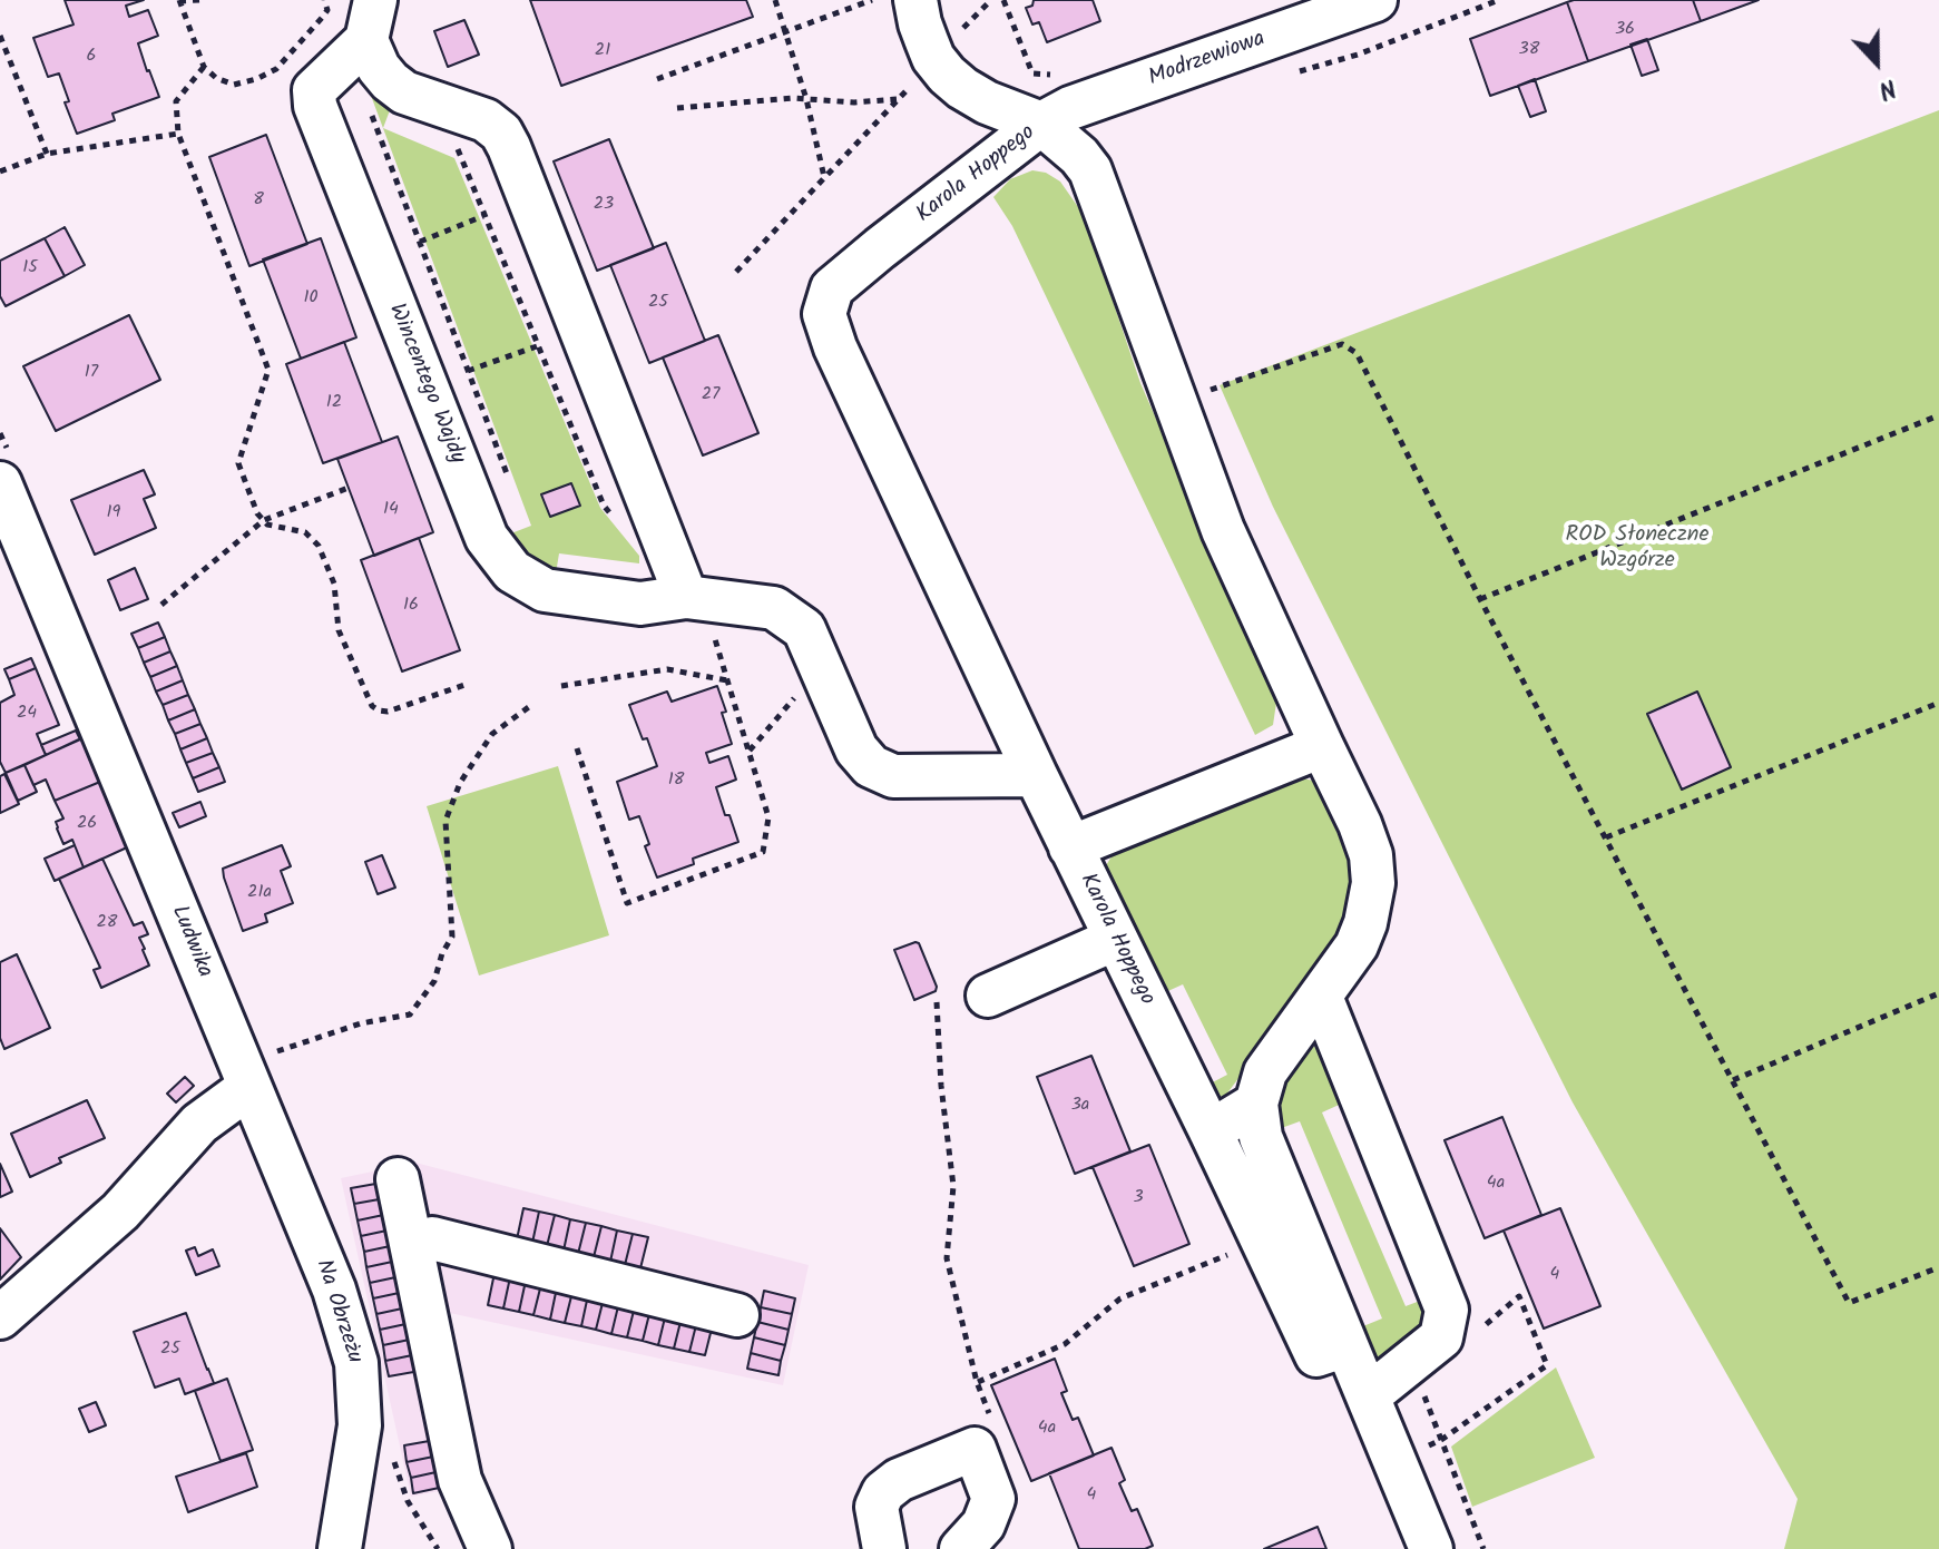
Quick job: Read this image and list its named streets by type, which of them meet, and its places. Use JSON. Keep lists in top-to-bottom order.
{
  "streets": {
    "street": [
      "Modrzewiowa",
      "Karola Hoppego",
      "Wincentego Wajdy",
      "Ludwika",
      "Na Obrzeżu"
    ]
  },
  "crossings": [
    ["Modrzewiowa", "Karola Hoppego"],
    ["Karola Hoppego", "Wincentego Wajdy"],
    ["Ludwika", "Na Obrzeżu"]
  ],
  "parks": ["ROD Słoneczne Wzgórze"],
  "house_numbers": [
    "36",
    "38",
    "21",
    "6",
    "8",
    "23",
    "15",
    "10",
    "25",
    "17",
    "27",
    "12",
    "14",
    "19",
    "16",
    "24",
    "18",
    "26",
    "21a",
    "28",
    "3a",
    "4a",
    "3",
    "4",
    "25",
    "4a",
    "4"
  ],
  "north": "bottom"
}
